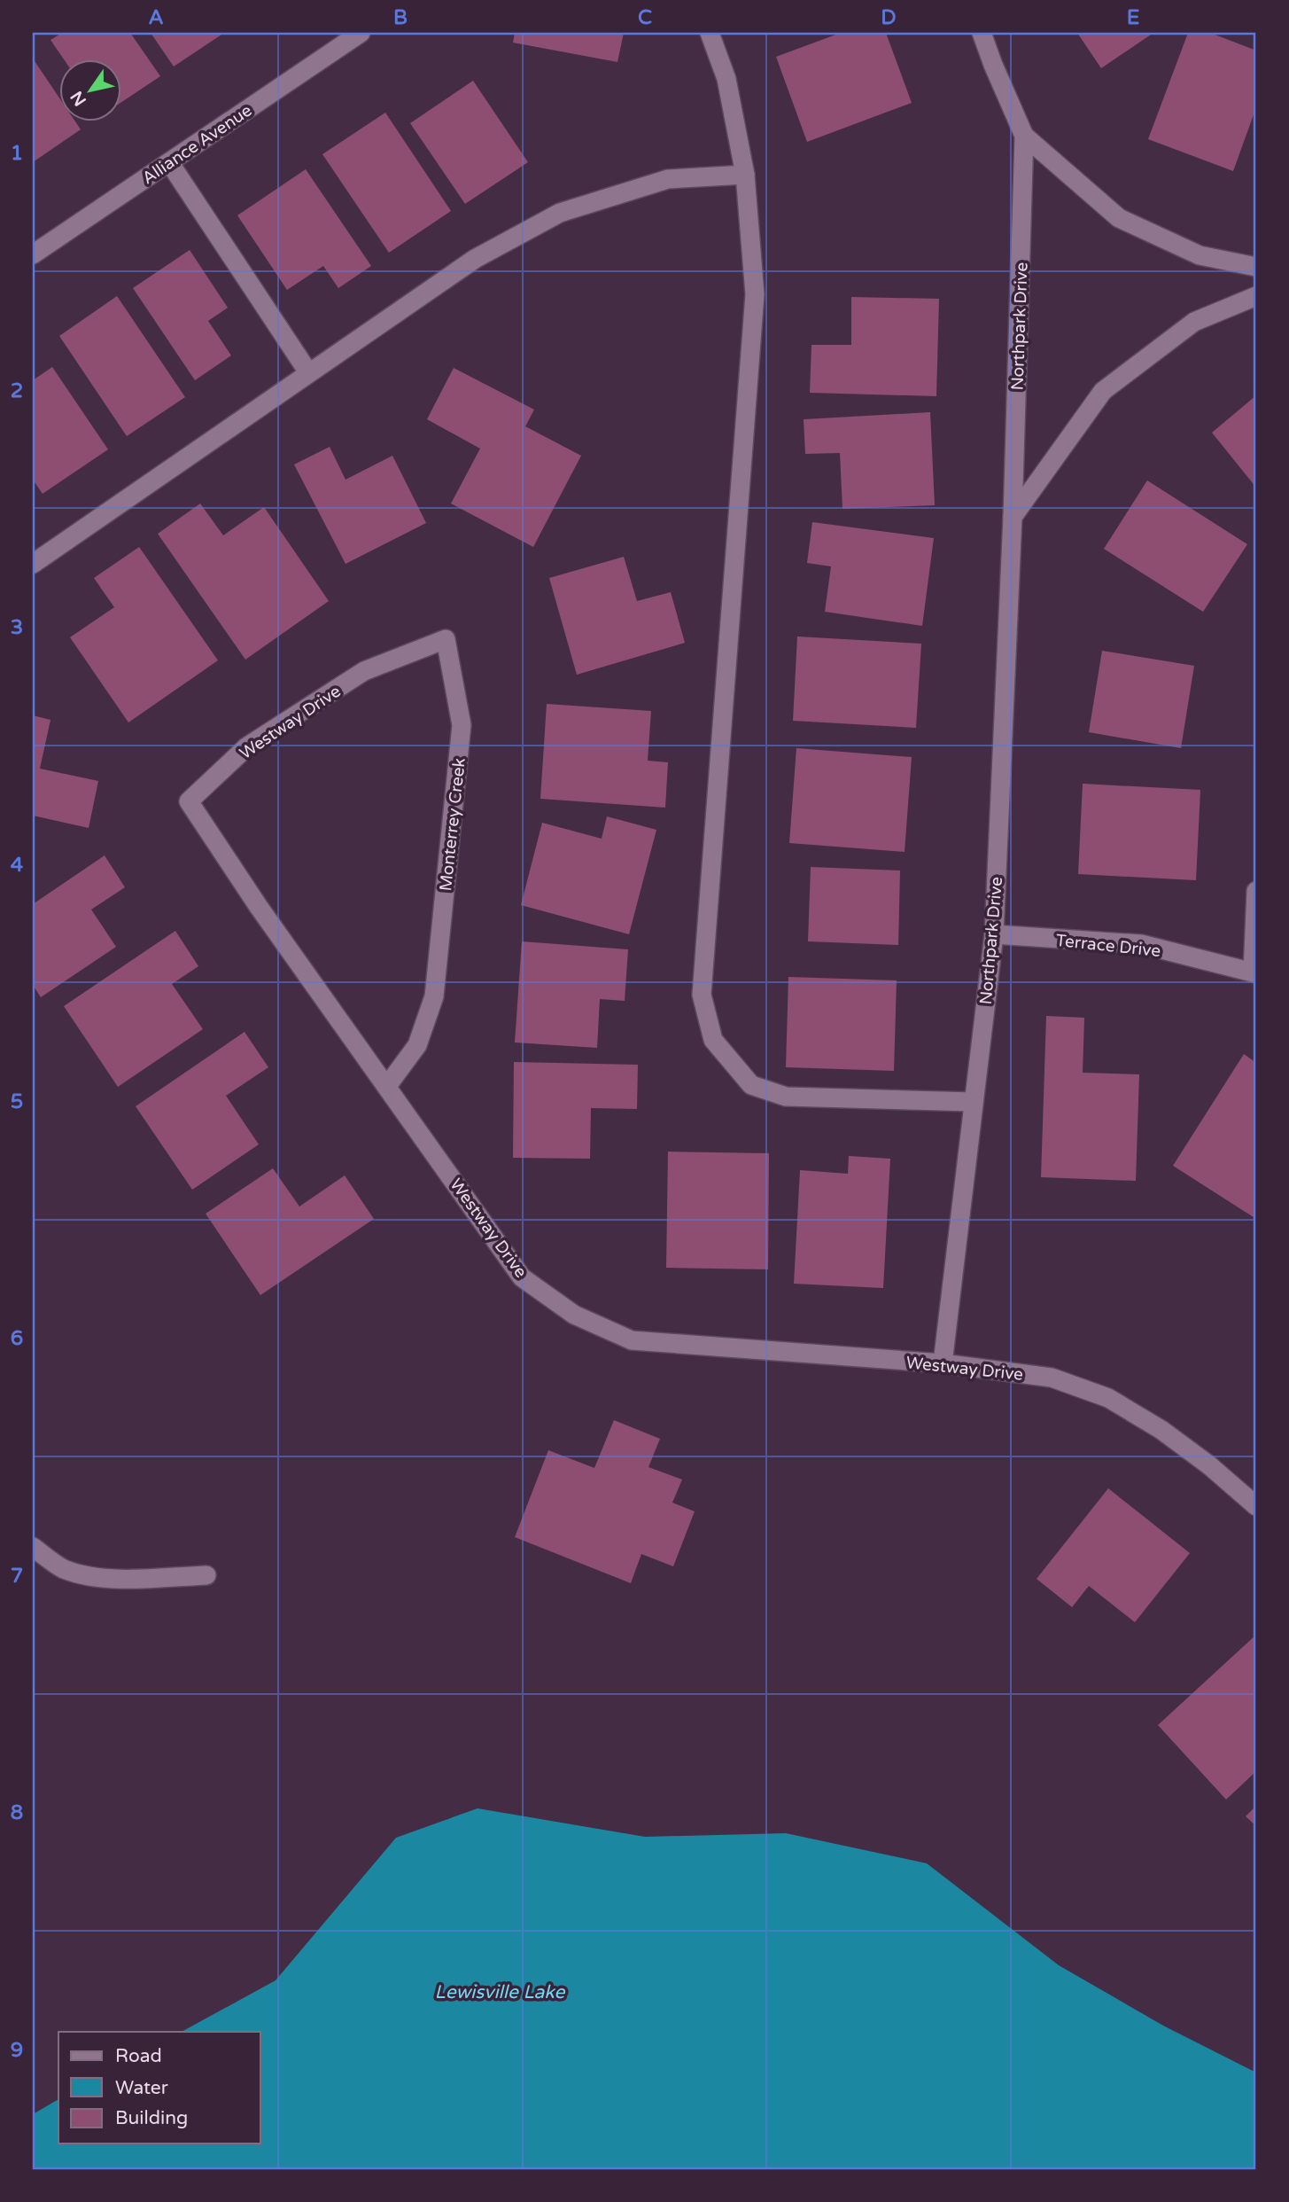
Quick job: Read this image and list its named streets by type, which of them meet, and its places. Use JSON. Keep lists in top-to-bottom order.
{
  "streets": {
    "street": [
      "Alliance Avenue",
      "Northpark Drive",
      "Westway Drive",
      "Monterrey Creek",
      "Terrace Drive"
    ]
  },
  "crossings": [
    ["Northpark Drive", "Westway Drive"],
    ["Northpark Drive", "Terrace Drive"],
    ["Westway Drive", "Monterrey Creek"]
  ],
  "water": ["Lewisville Lake"],
  "legend": ["Road", "Water", "Building"],
  "north": "bottom left",
  "grid": {
    "columns": [
      "A",
      "B",
      "C",
      "D",
      "E"
    ],
    "rows": [
      "1",
      "2",
      "3",
      "4",
      "5",
      "6",
      "7",
      "8",
      "9"
    ]
  }
}
